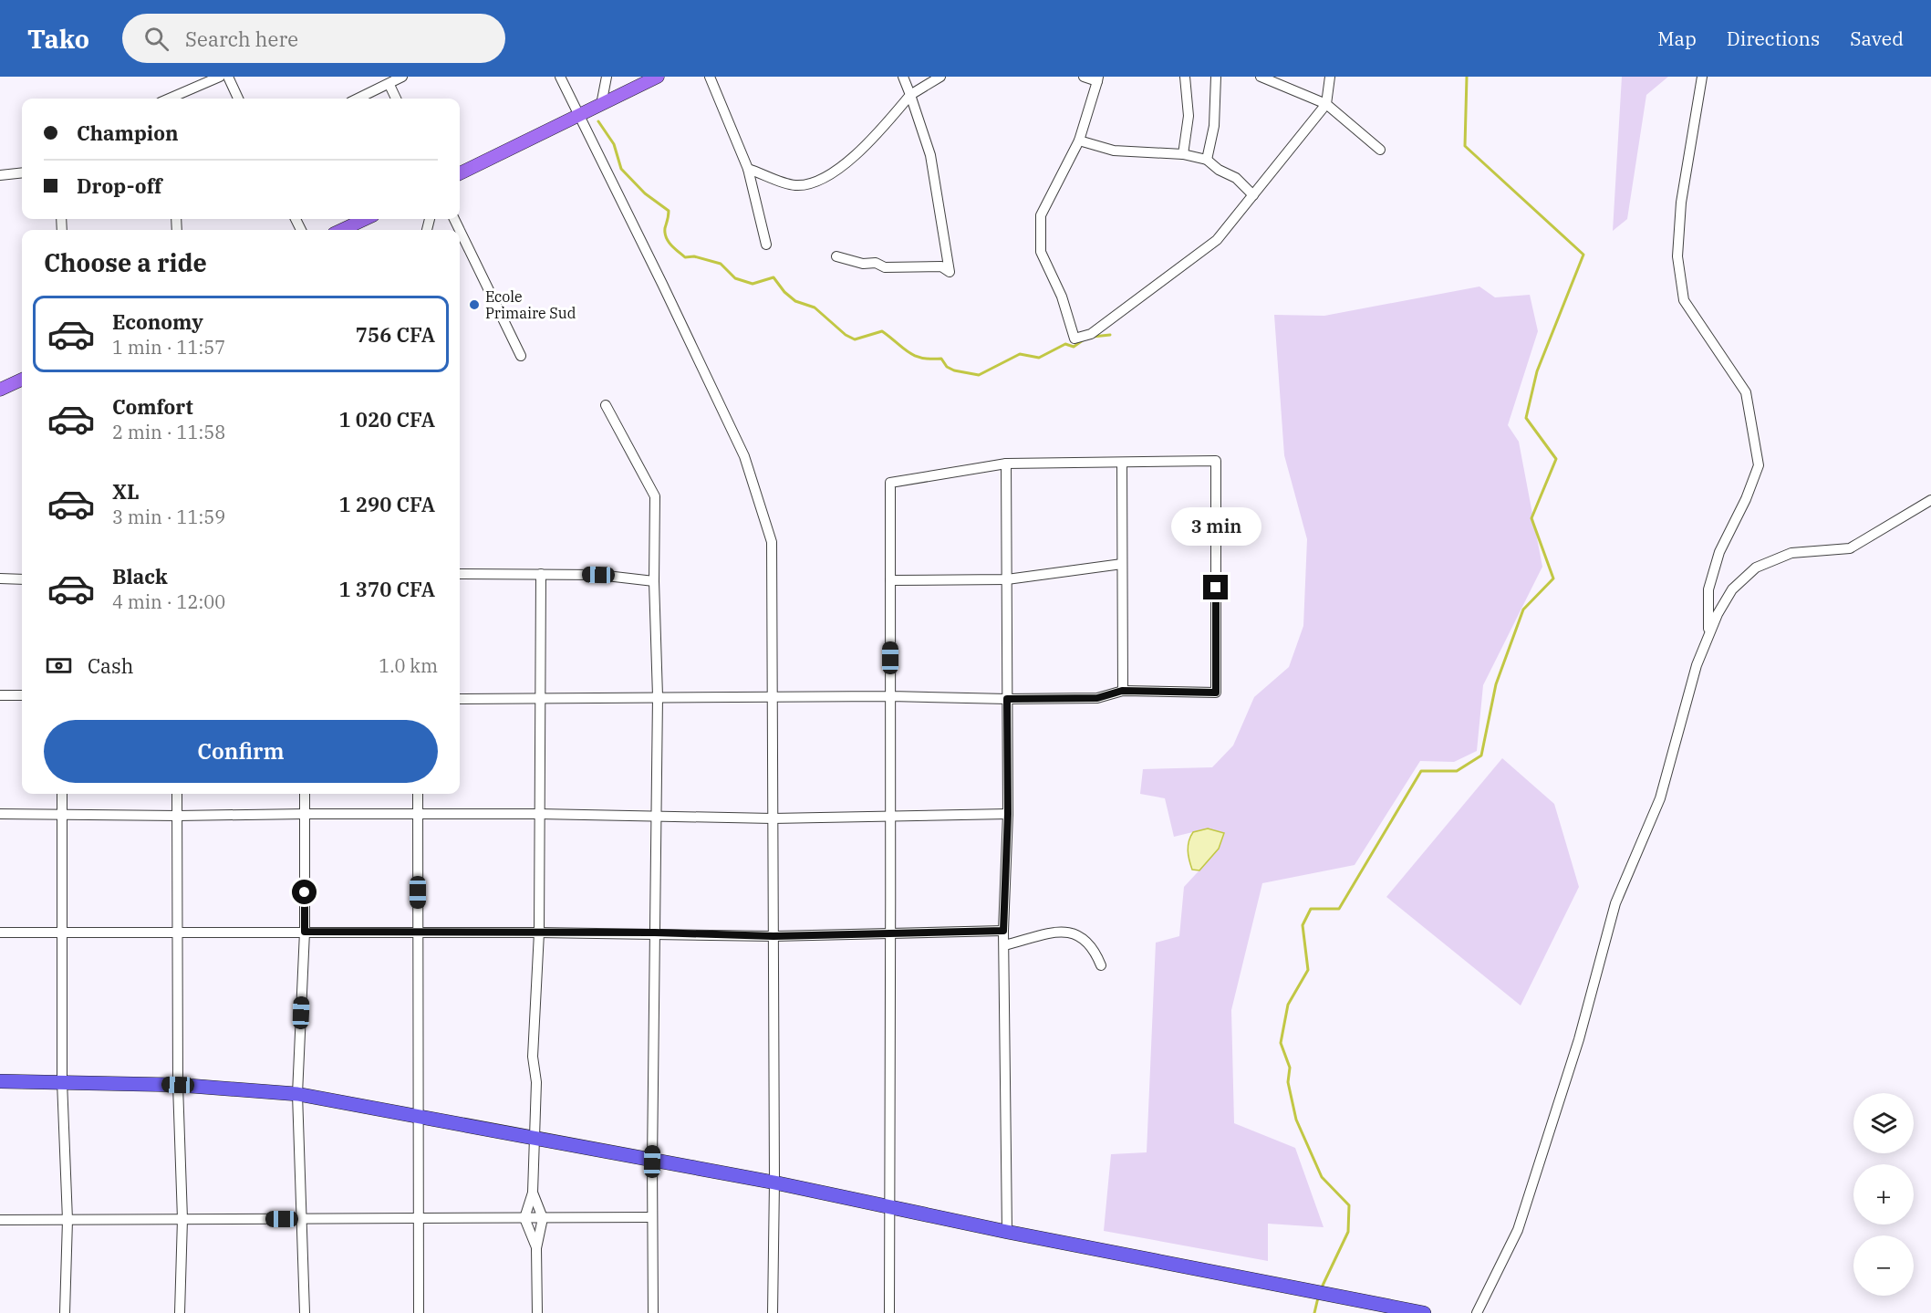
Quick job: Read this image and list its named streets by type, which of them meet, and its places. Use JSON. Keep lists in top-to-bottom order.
{
  "places": ["Ecole Primaire Sud"],
  "page": {
    "header": "Tako",
    "search": "Search here",
    "nav": ["Map", "Directions", "Saved"],
    "banner": ["Champion", "Drop-off"],
    "heading": "Choose a ride",
    "list": [
      {
        "name": "Economy",
        "note": "1 min · 11:57",
        "value": "756 CFA"
      },
      {
        "name": "Comfort",
        "note": "2 min · 11:58",
        "value": "1 020 CFA"
      },
      {
        "name": "XL",
        "note": "3 min · 11:59",
        "value": "1 290 CFA"
      },
      {
        "name": "Black",
        "note": "4 min · 12:00",
        "value": "1 370 CFA"
      }
    ],
    "bubble": "3 min",
    "pay": ["Cash", "1.0 km"],
    "buttons": "Confirm",
    "map_buttons": ["+", "−"]
  }
}
